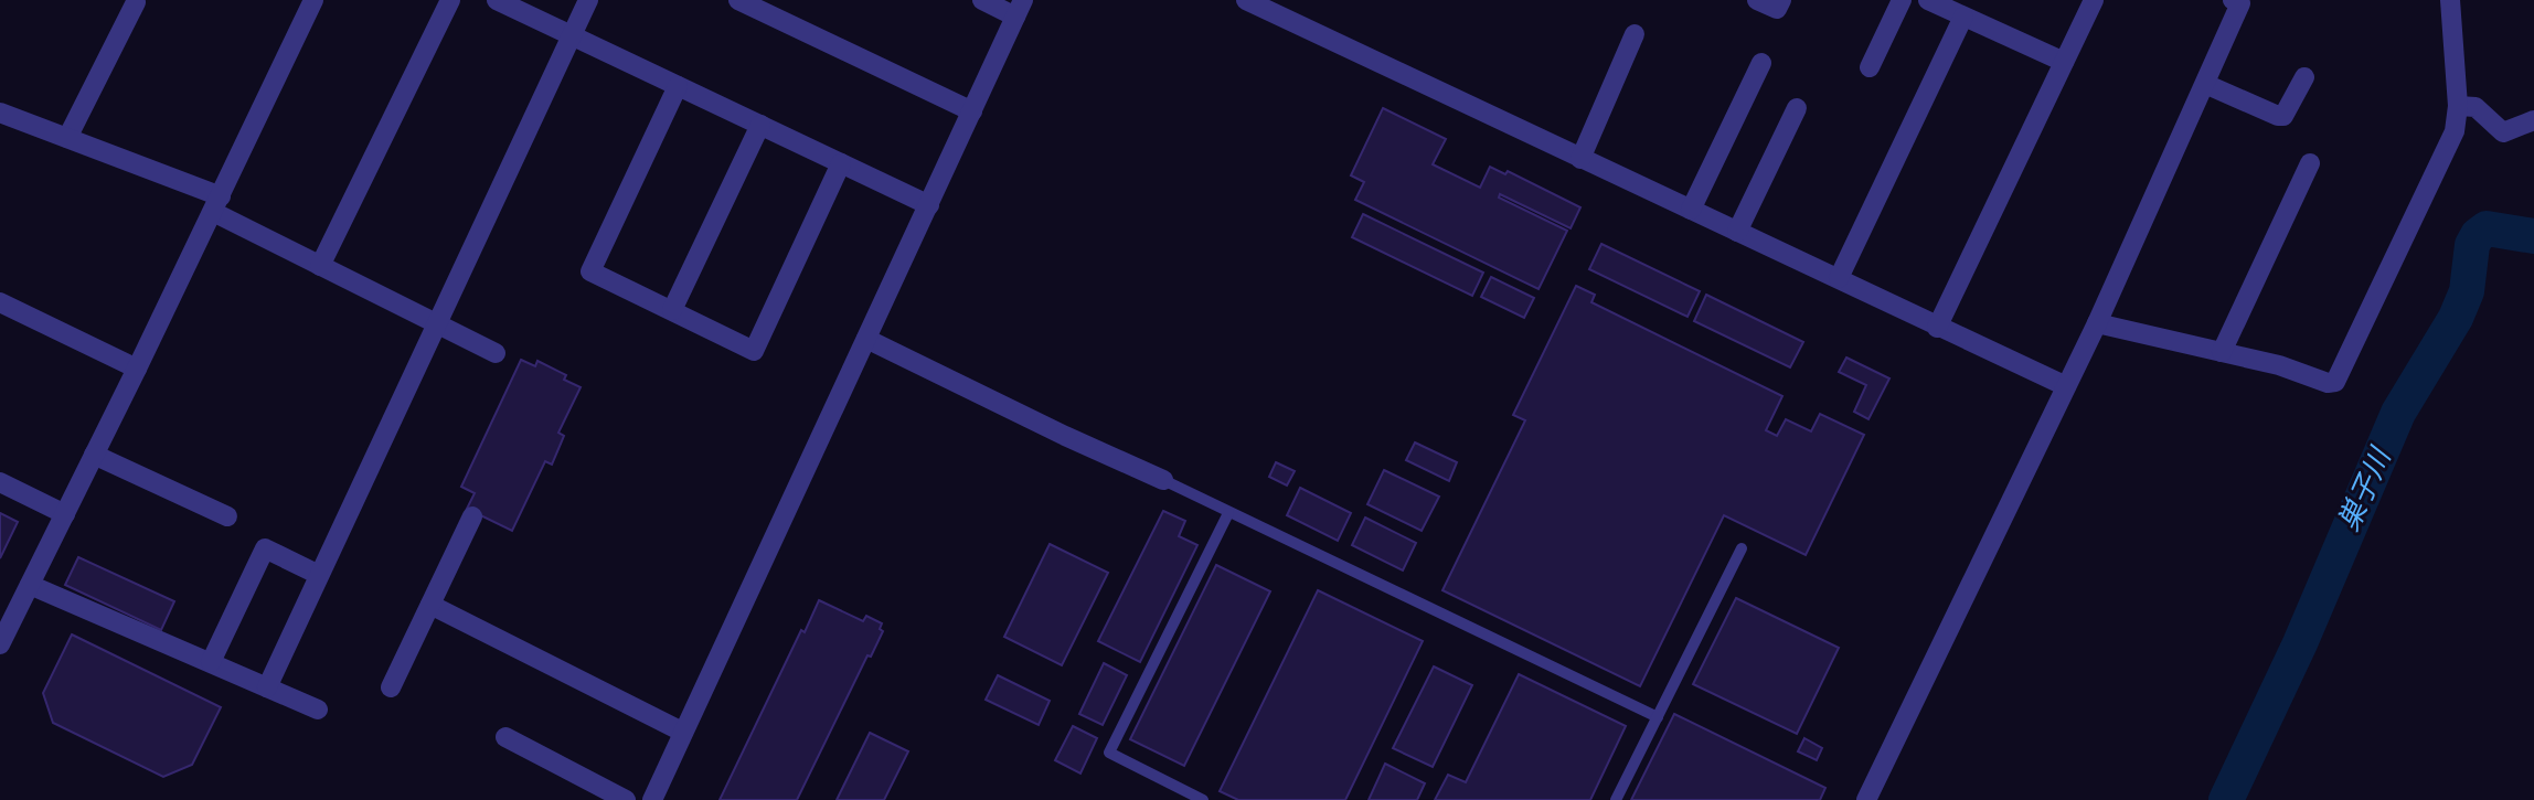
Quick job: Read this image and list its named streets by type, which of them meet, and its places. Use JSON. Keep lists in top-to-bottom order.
{
  "water": ["巣子川"]
}
